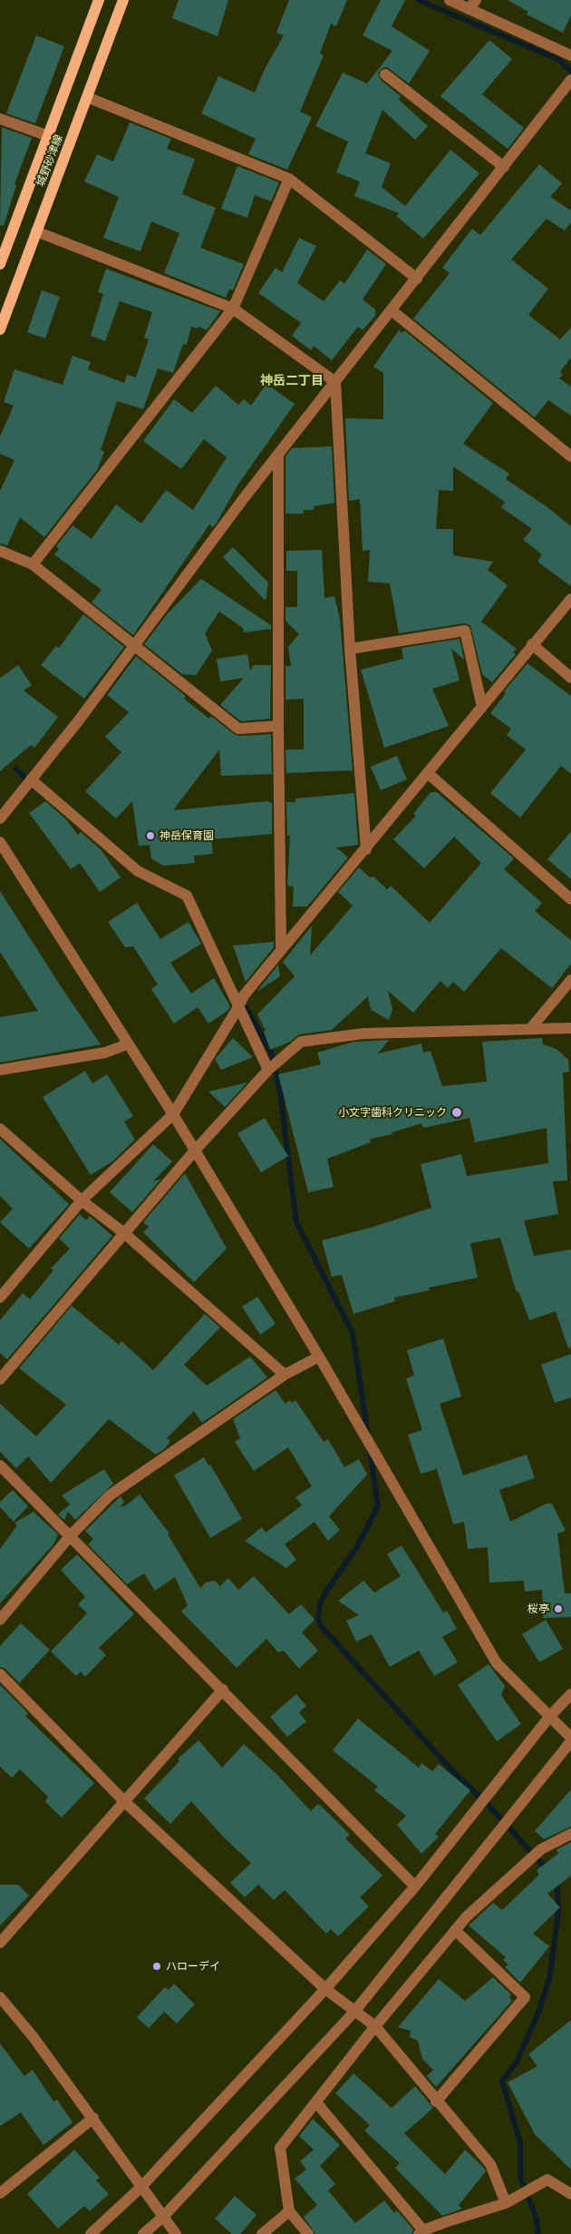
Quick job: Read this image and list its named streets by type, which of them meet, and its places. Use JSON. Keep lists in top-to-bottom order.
{
  "streets": {
    "main road": ["城野砂津線"]
  },
  "districts": ["神岳二丁目"],
  "places": [
    "神岳保育園",
    "小文字歯科クリニック",
    "桜亭",
    "ハローデイ"
  ]
}
